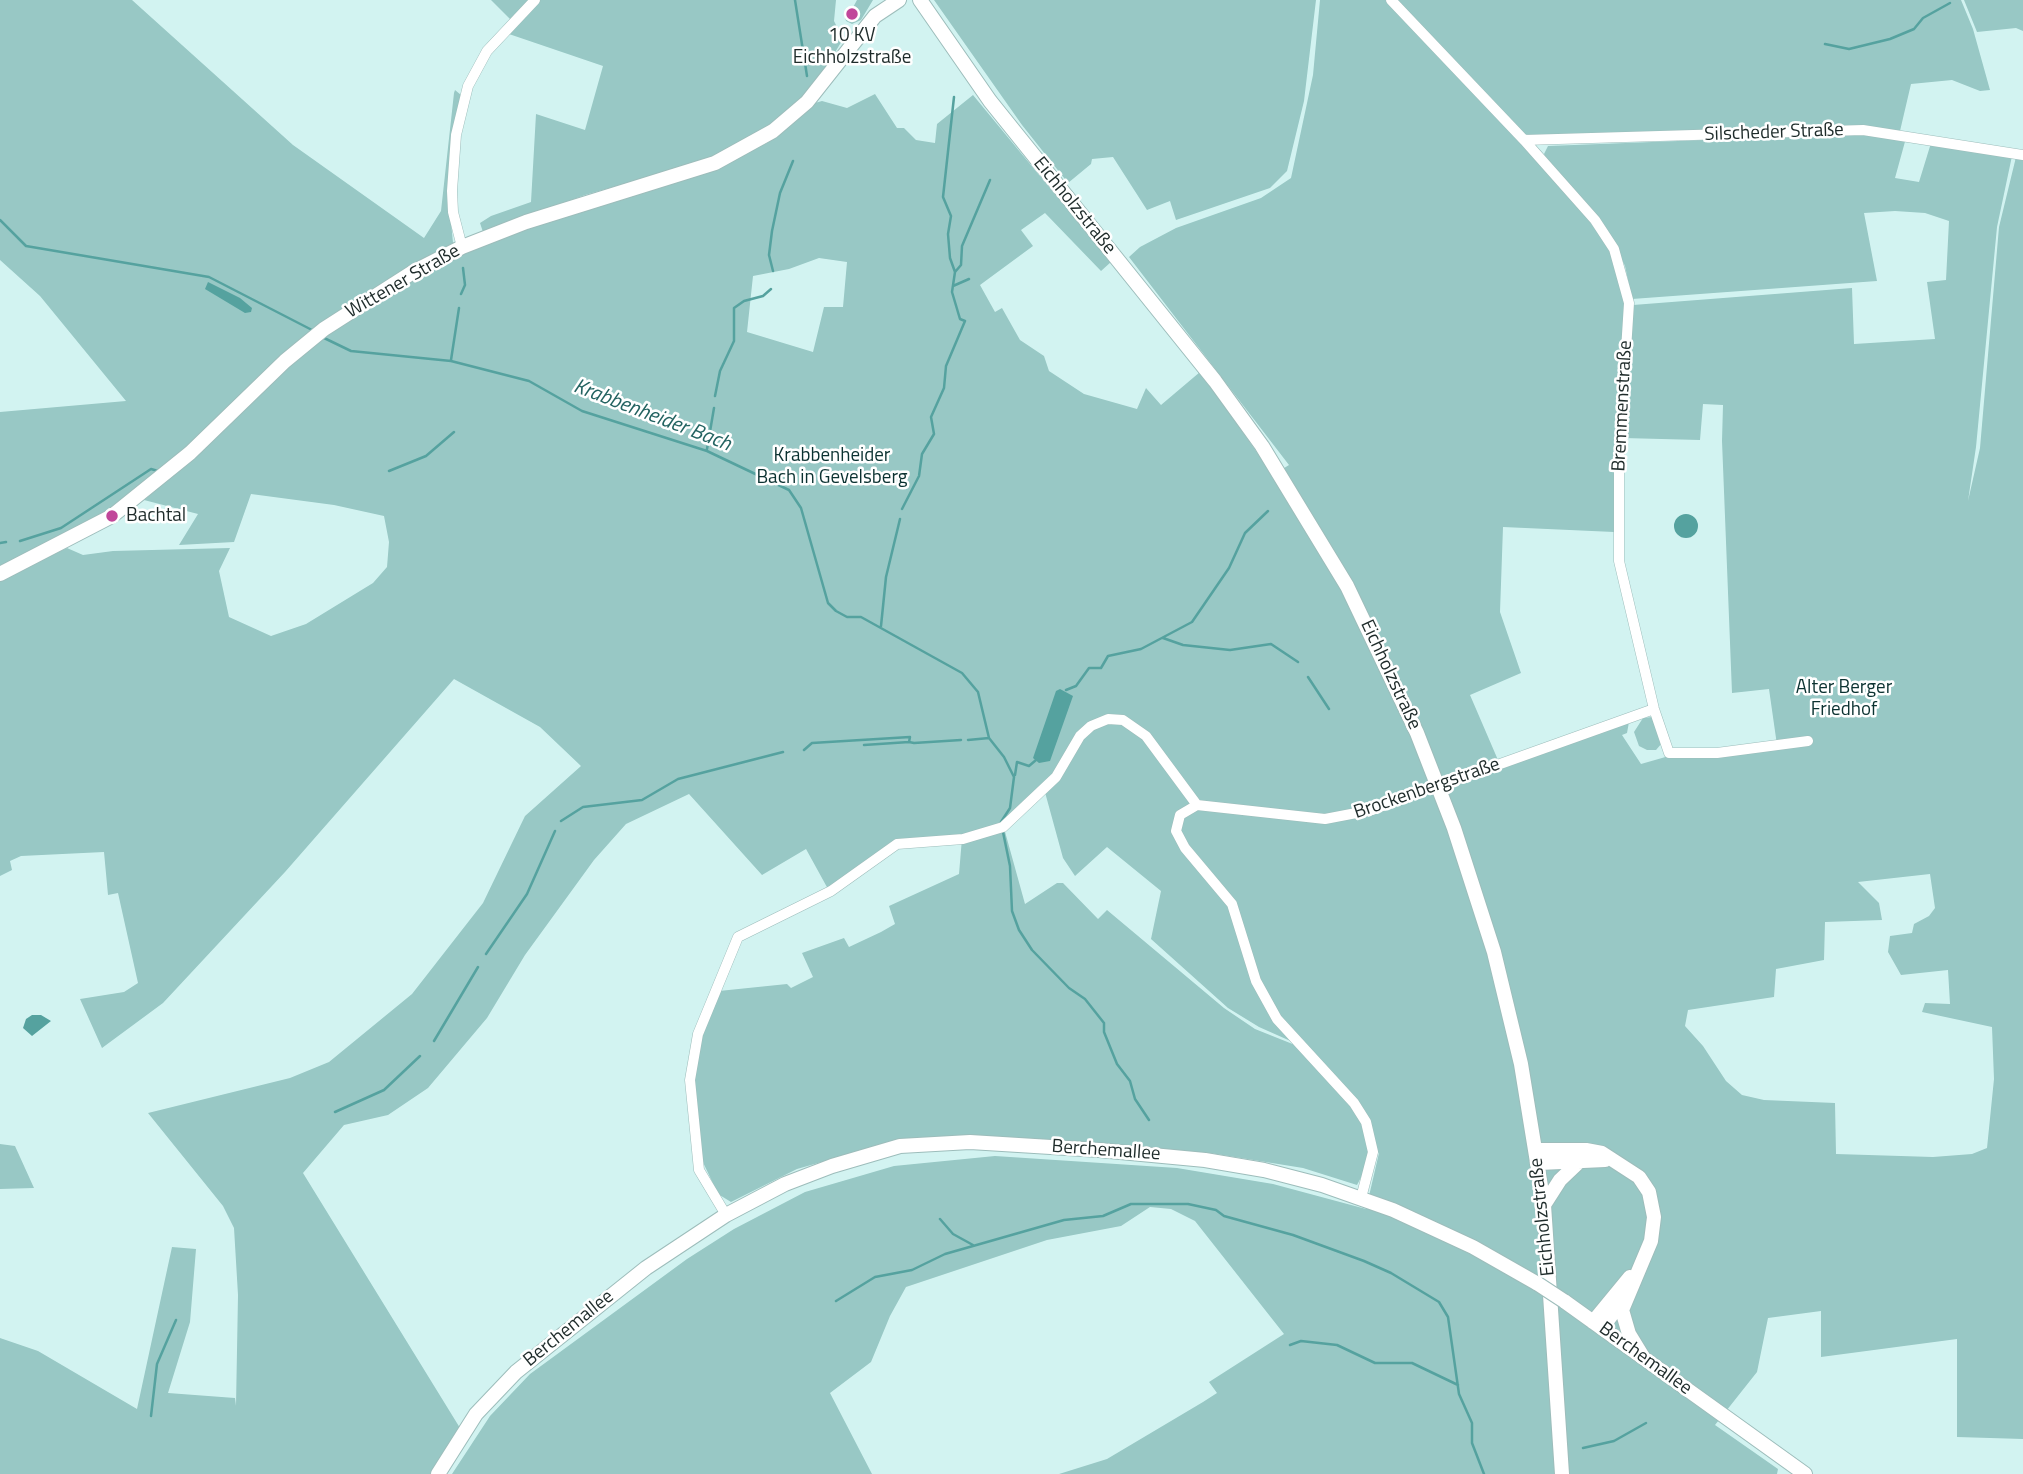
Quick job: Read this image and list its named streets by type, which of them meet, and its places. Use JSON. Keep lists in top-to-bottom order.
{
  "streets": {
    "main road": ["Eichholzstraße", "Wittener Straße", "Berchemallee"],
    "street": ["Silscheder Straße", "Bremmenstraße", "Brockenbergstraße"]
  },
  "crossings": [
    ["Silscheder Straße", "Bremmenstraße"],
    ["Bremmenstraße", "Brockenbergstraße"]
  ],
  "water": ["Krabbenheider Bach"],
  "parks": ["Krabbenheider Bach in Gevelsberg", "Alter Berger Friedhof"],
  "places": ["10 KV Eichholzstraße", "Bachtal"]
}
